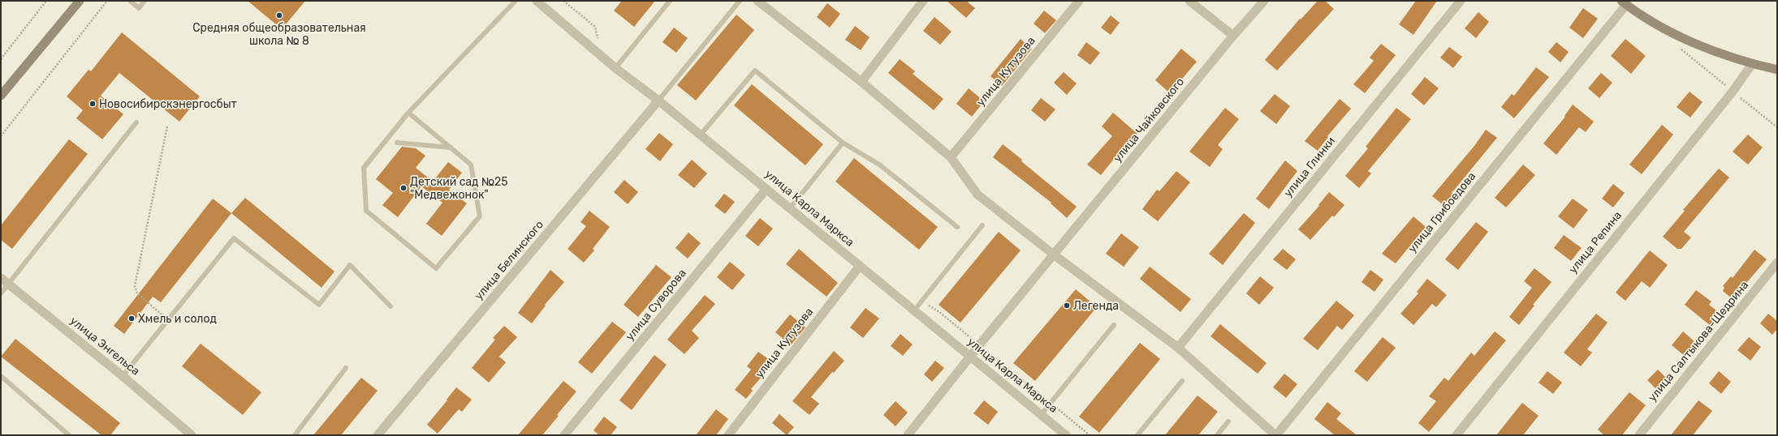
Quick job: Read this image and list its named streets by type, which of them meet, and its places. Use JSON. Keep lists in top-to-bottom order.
{
  "streets": {
    "street": [
      "улица Кутузова",
      "улица Чайковского",
      "улица Глинки",
      "улица Карла Маркса",
      "улица Грибоедова",
      "улица Репина",
      "улица Белинского",
      "улица Суворова",
      "улица Салтыкова-Щедрина",
      "улица Энгельса"
    ]
  },
  "crossings": [
    ["улица Кутузова", "улица Карла Маркса"],
    ["улица Чайковского", "улица Карла Маркса"],
    ["улица Карла Маркса", "улица Белинского"],
    ["улица Карла Маркса", "улица Суворова"]
  ],
  "places": [
    "Средняя общеобразовательная школа № 8",
    "Новосибирскэнергосбыт",
    "Детский сад №25 \"Медвежонок\"",
    "Легенда",
    "Хмель и солод"
  ]
}
